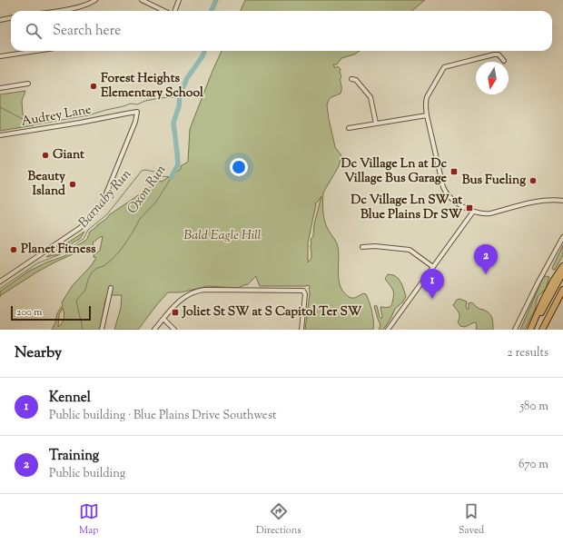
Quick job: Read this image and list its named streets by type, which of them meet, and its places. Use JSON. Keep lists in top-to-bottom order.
{
  "streets": {
    "street": ["Audrey Lane"]
  },
  "water": ["Oxon Run", "Barnaby Run"],
  "parks": ["Bald Eagle Hill"],
  "places": {
    "other": [
      "Forest Heights Elementary School",
      "Giant",
      "Bus Fueling",
      "Beauty Island",
      "Planet Fitness"
    ],
    "transit": ["Dc Village Ln at Dc Village Bus Garage", "Dc Village Ln SW at Blue Plains Dr SW", "Joliet St SW at S Capitol Ter SW"]
  },
  "scale_bar": "200 m",
  "north": "bottom",
  "page": {
    "search": "Search here",
    "pins": ["2", "1"],
    "scale": "200 m",
    "heading": ["Nearby", "2 results"],
    "list": [
      {
        "mark": "1",
        "name": "Kennel",
        "note": "Public building · Blue Plains Drive Southwest",
        "value": "580 m"
      },
      {
        "mark": "2",
        "name": "Training",
        "note": "Public building",
        "value": "670 m"
      }
    ],
    "nav": ["Map", "Directions", "Saved"]
  }
}
